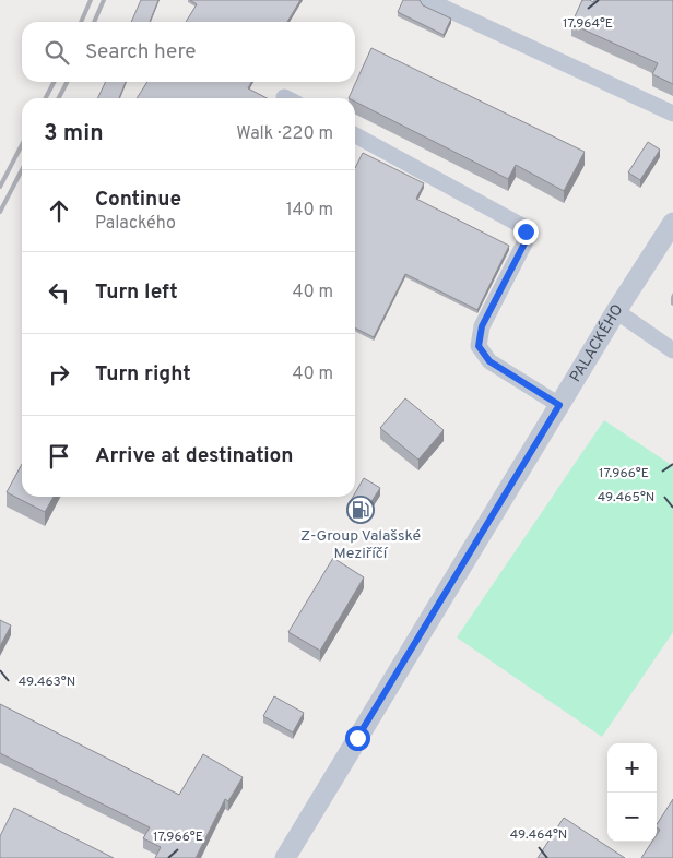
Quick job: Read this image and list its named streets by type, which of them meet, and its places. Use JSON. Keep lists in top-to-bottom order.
{
  "streets": {
    "street": ["PALACKÉHO"]
  },
  "places": {
    "fuel station": ["Z-Group Valašské Meziříčí"]
  },
  "page": {
    "search": "Search here",
    "heading": ["3 min", "Walk · 220 m"],
    "list": [
      ["Continue", "Palackého", "140 m"],
      ["Turn left", "40 m"],
      ["Turn right", "40 m"],
      "Arrive at destination"
    ],
    "map_buttons": ["+", "−"]
  },
  "coordinates": [
    "17.964°E",
    "17.966°E",
    "49.465°N",
    "49.463°N",
    "49.464°N"
  ]
}
